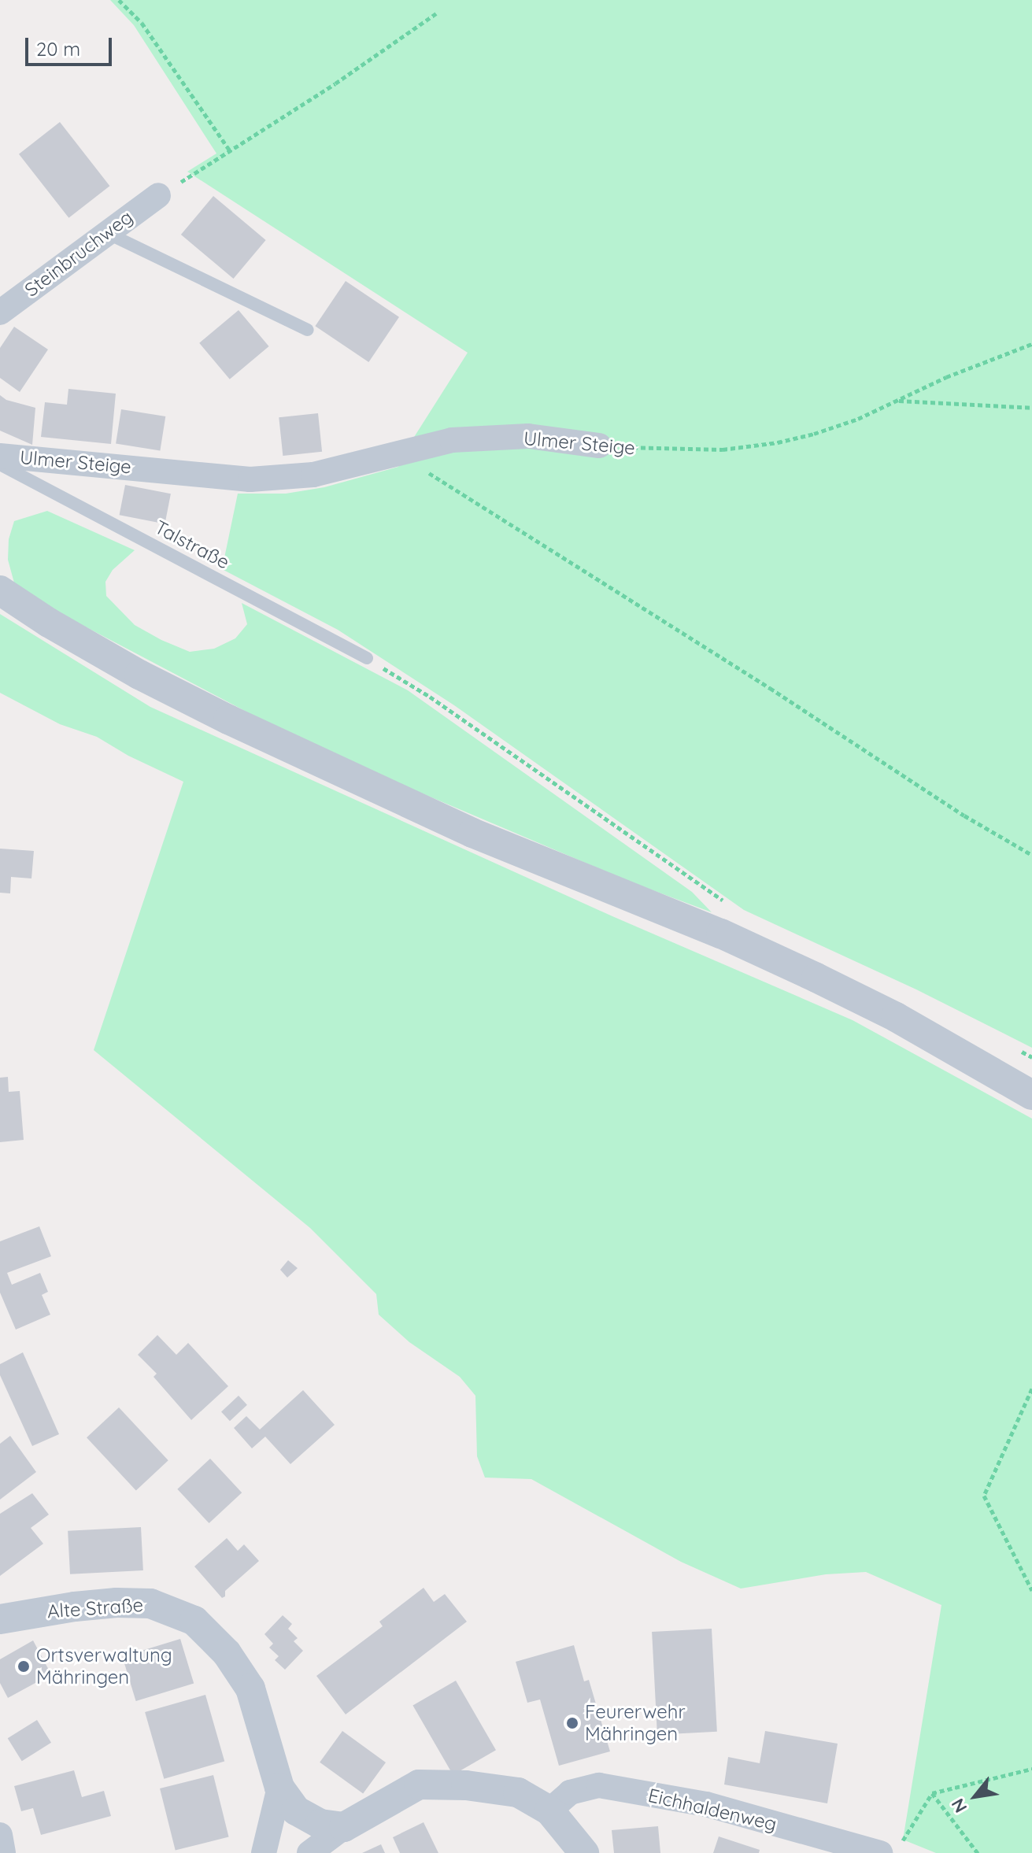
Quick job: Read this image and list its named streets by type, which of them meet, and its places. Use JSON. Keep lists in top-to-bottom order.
{
  "streets": {
    "street": [
      "Steinbruchweg",
      "Ulmer Steige",
      "Alte Straße",
      "Eichhaldenweg"
    ],
    "lane": ["Talstraße"]
  },
  "places": ["Ortsverwaltung Mähringen", "Feurerwehr Mähringen"],
  "scale_bar": "20 m",
  "north": "bottom left"
}
